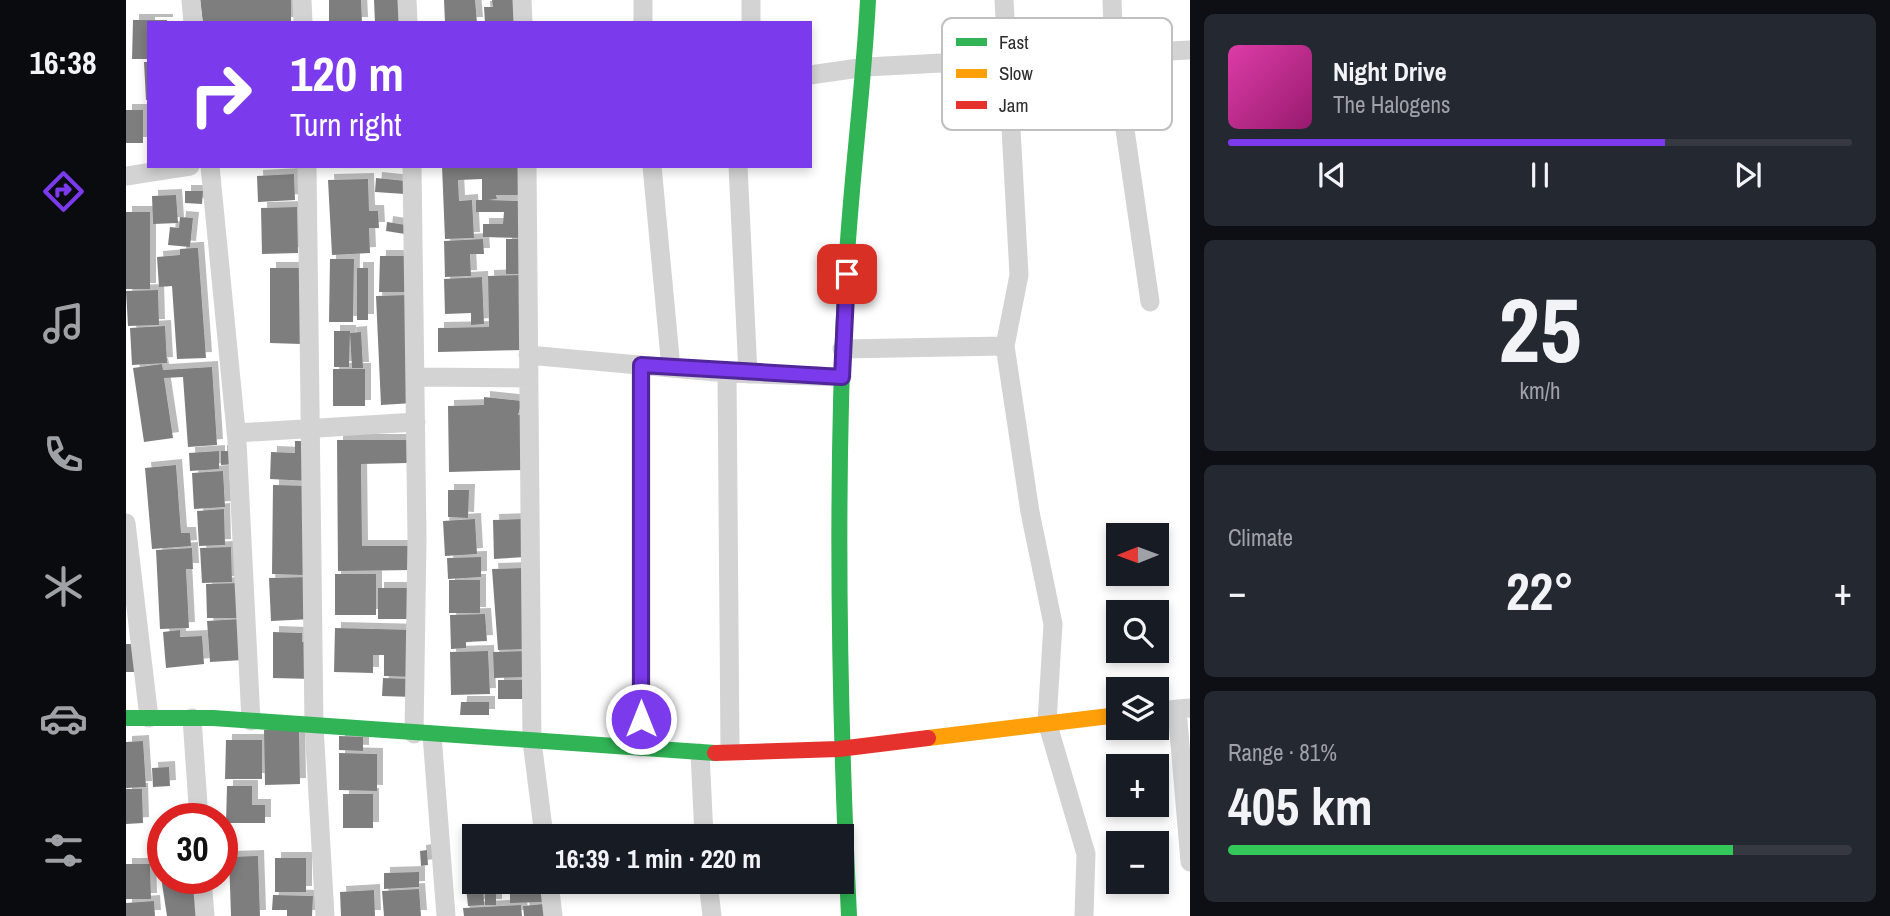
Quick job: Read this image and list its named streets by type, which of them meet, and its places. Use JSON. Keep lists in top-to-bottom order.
{
  "legend": ["Fast", "Slow", "Jam"],
  "north": "left",
  "page": {
    "tabs": "16:38",
    "turn": ["120 m", "Turn right"],
    "song": ["Night Drive", "The Halogens"],
    "tile": [
      ["25", "km/h"],
      "Climate",
      ["Range · 81%", "405 km"]
    ],
    "map_buttons": ["+", "−"],
    "heat": ["−", "22°", "+"],
    "limit": "30",
    "trip": "16:39 · 1 min · 220 m"
  }
}
